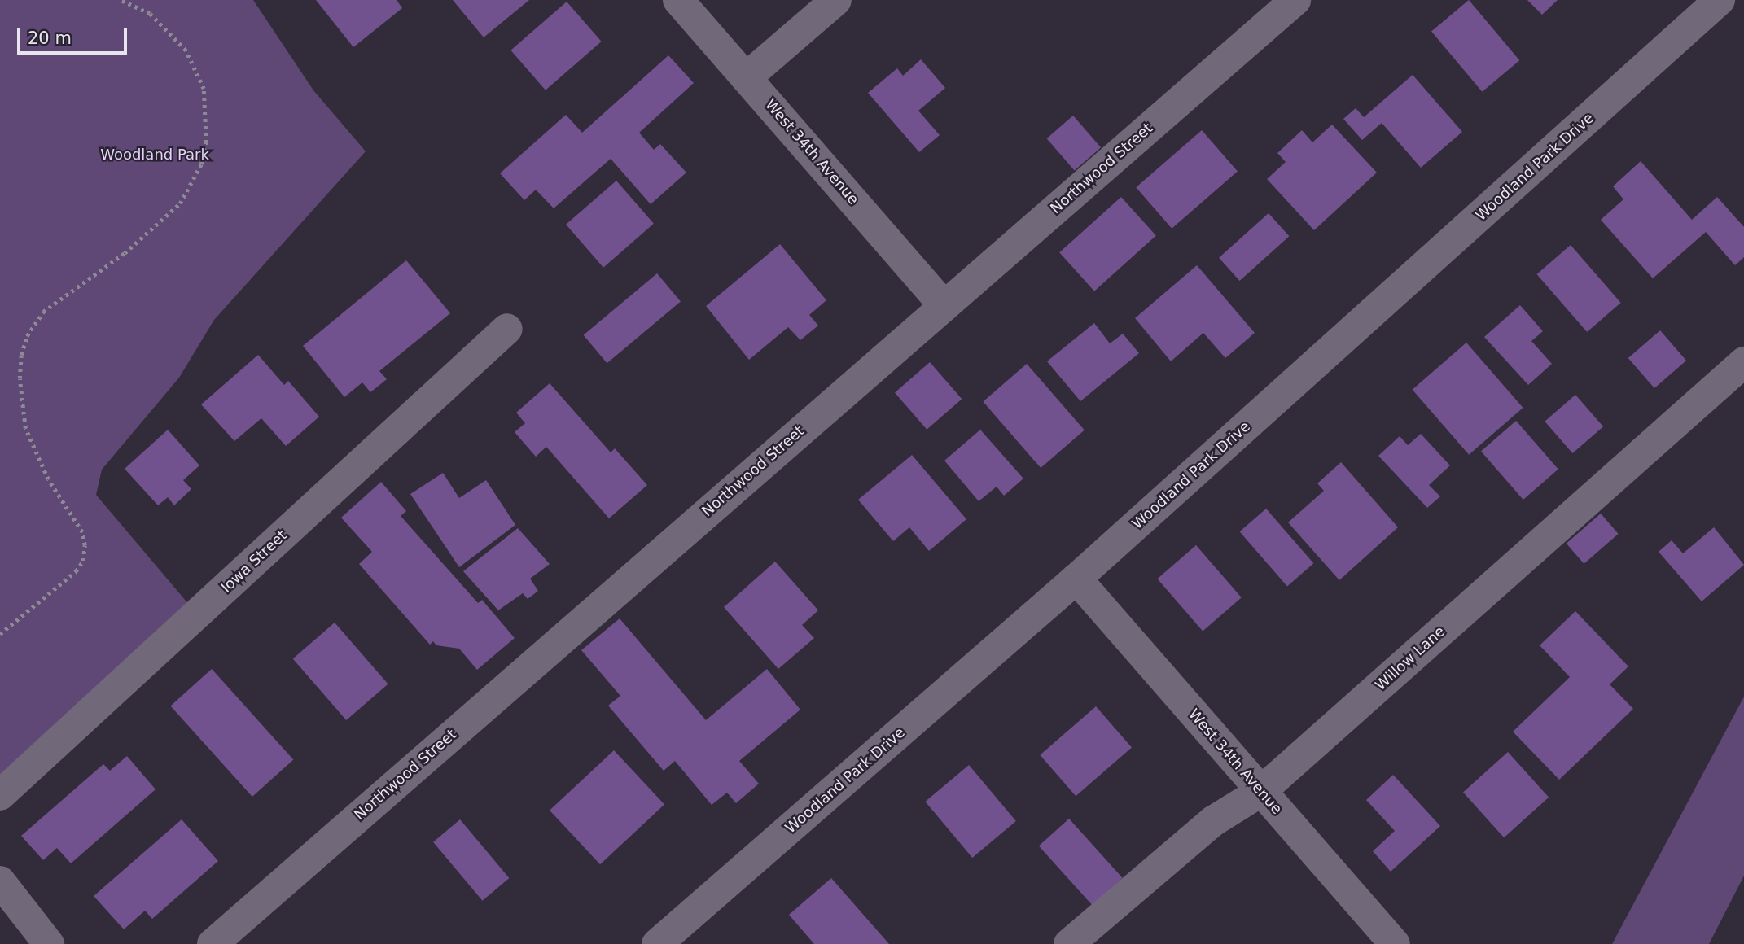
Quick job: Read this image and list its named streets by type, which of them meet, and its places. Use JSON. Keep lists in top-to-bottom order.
{
  "streets": {
    "street": [
      "West 34th Avenue",
      "Woodland Park Drive",
      "Northwood Street",
      "Iowa Street",
      "Willow Lane"
    ]
  },
  "crossings": [
    ["West 34th Avenue", "Woodland Park Drive"],
    ["West 34th Avenue", "Northwood Street"],
    ["West 34th Avenue", "Willow Lane"]
  ],
  "parks": ["Woodland Park"],
  "scale_bar": "20 m"
}
